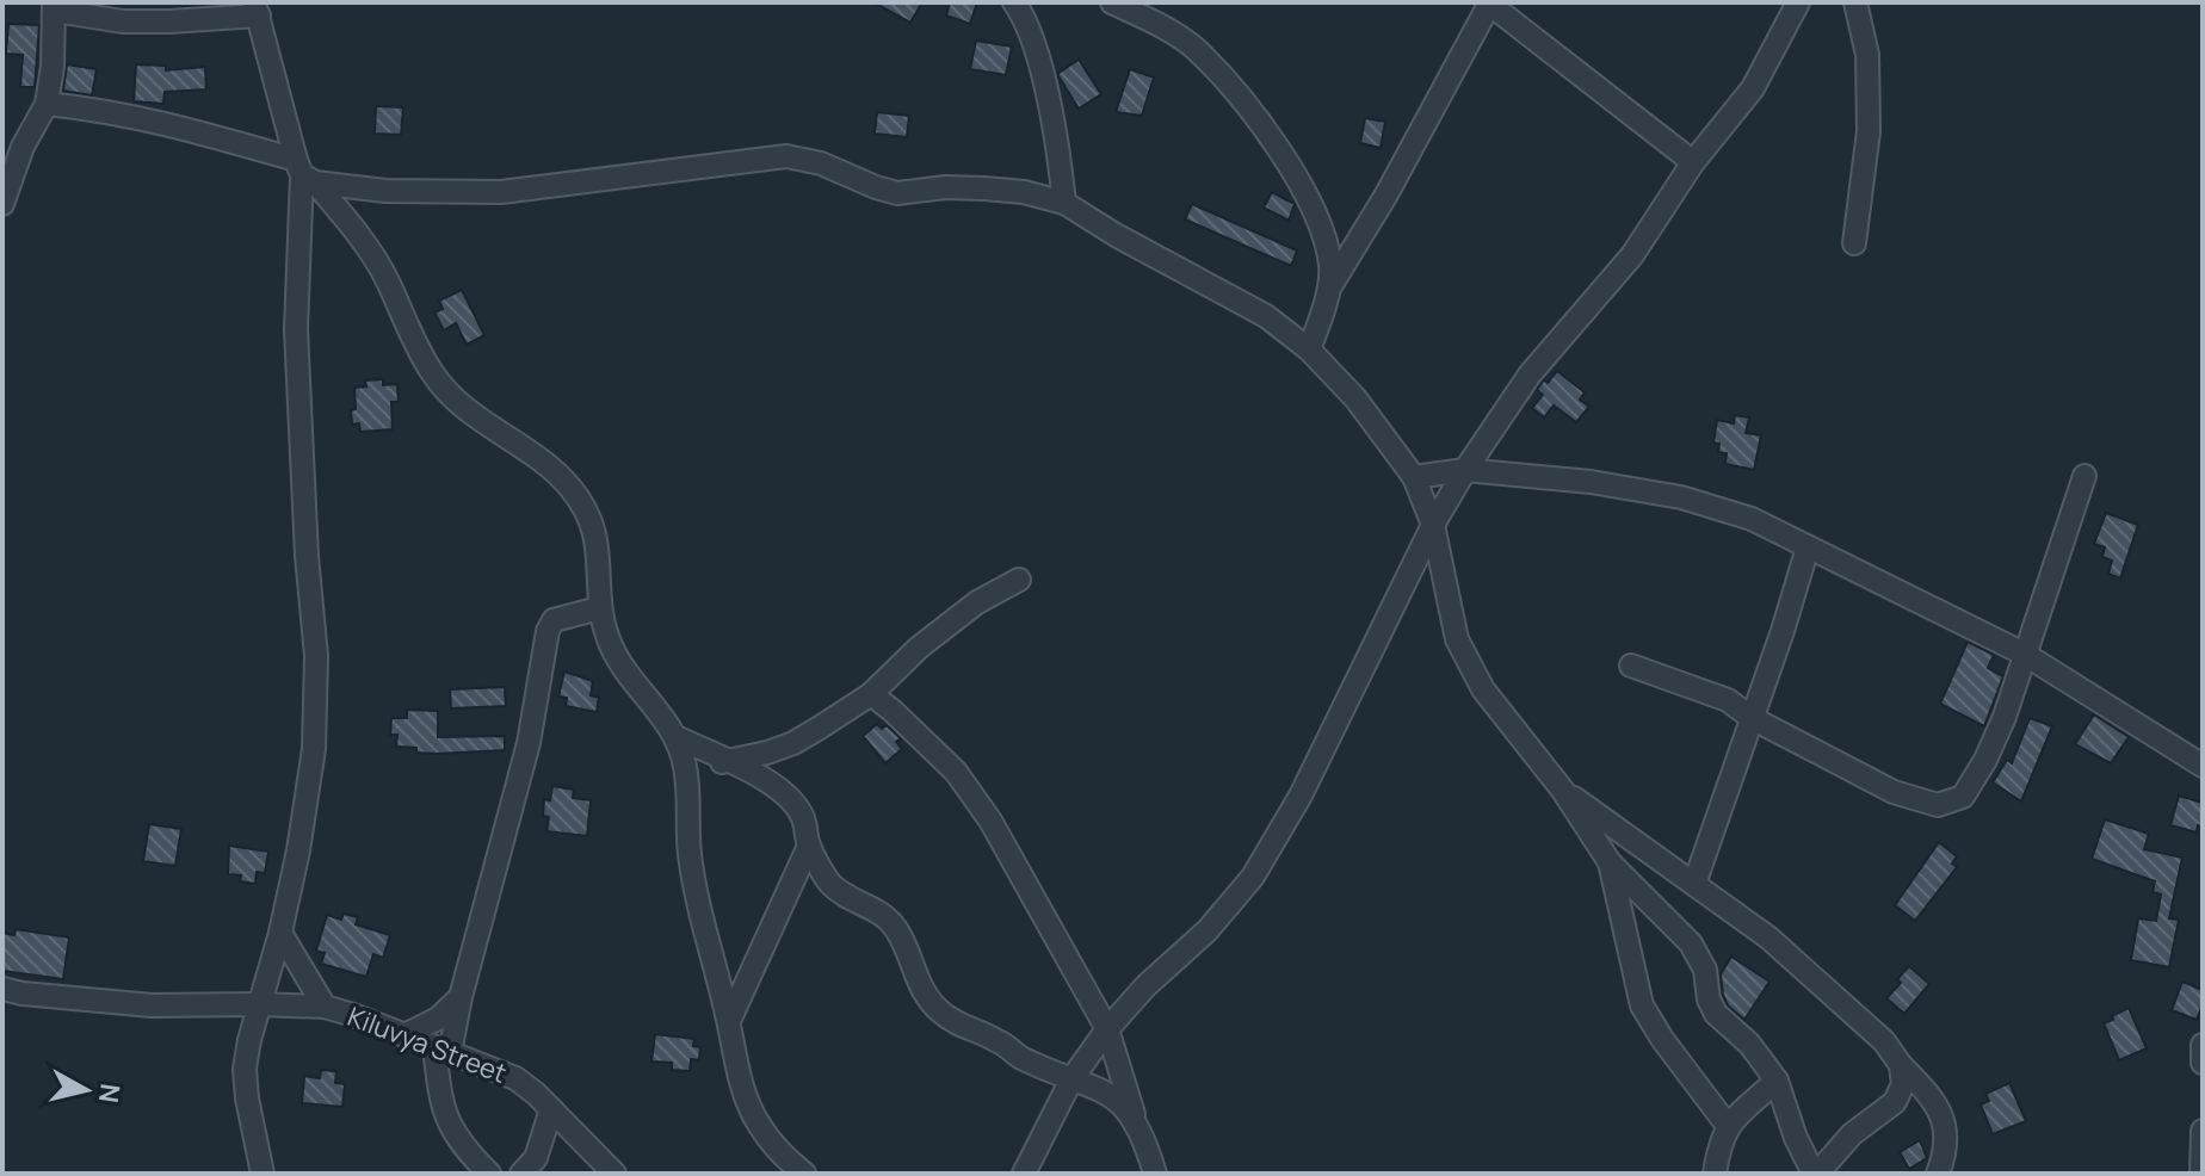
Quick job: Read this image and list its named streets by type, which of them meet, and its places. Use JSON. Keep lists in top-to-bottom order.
{
  "streets": {
    "street": ["Kiluvya Street"]
  },
  "north": "right"
}
